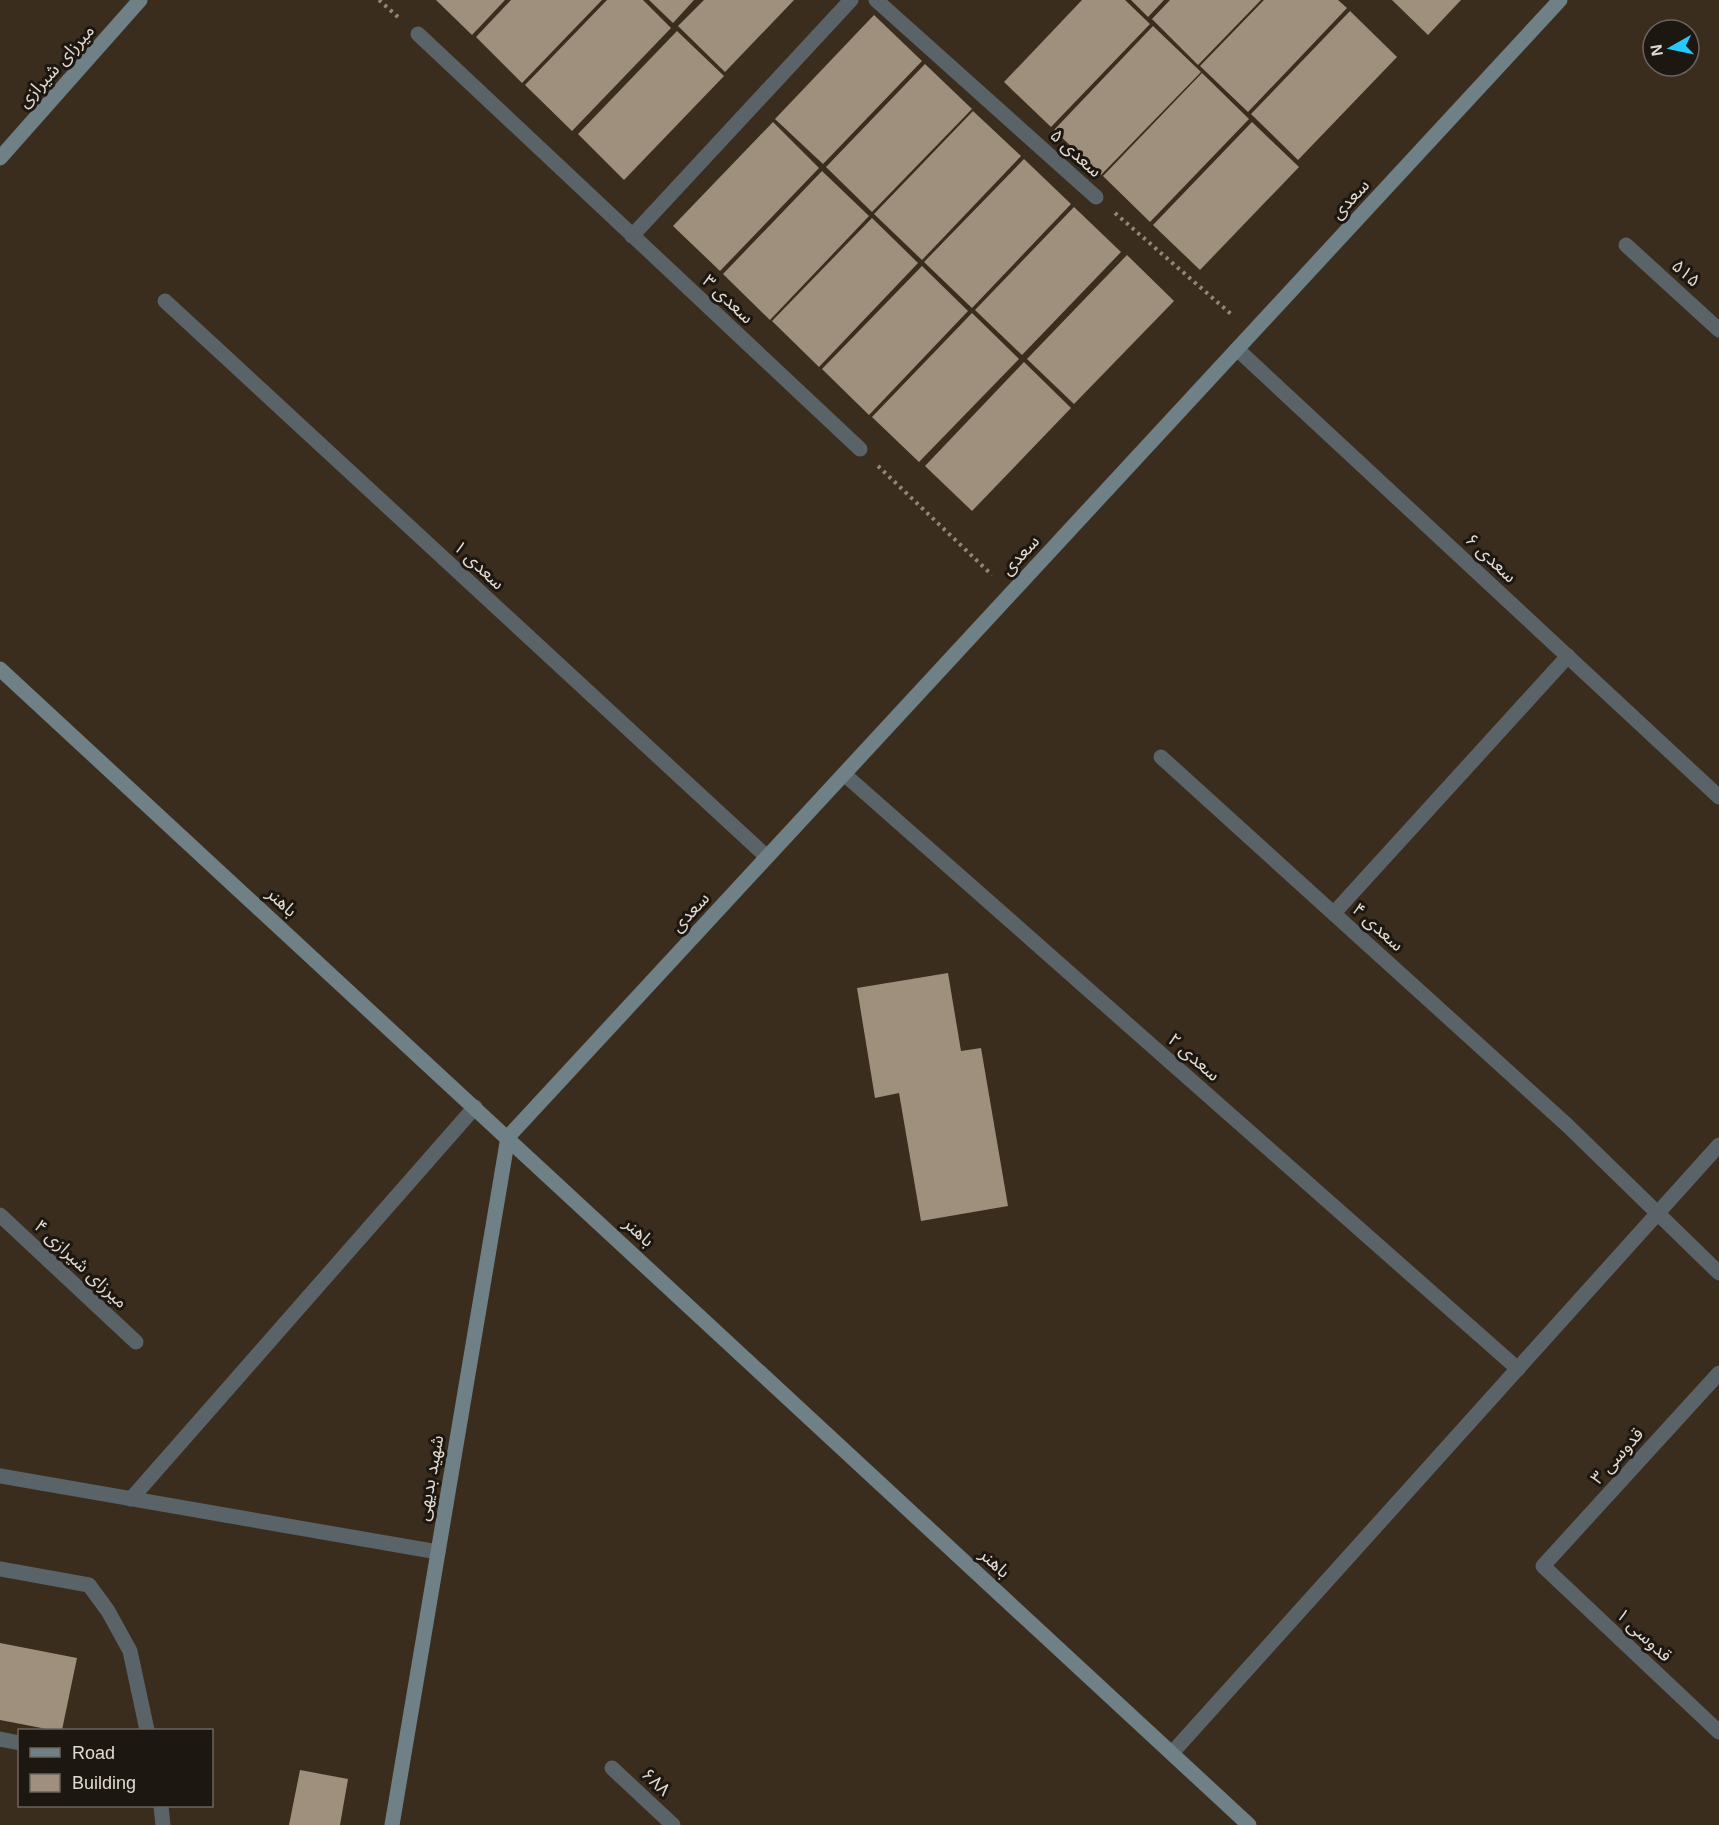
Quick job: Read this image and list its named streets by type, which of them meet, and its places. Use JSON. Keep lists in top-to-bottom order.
{
  "streets": {
    "street": [
      "میرزای شیرازی",
      "سعدی ۵",
      "سعدی",
      "۵۱۵",
      "سعدی ۳",
      "سعدی ۶",
      "سعدی ۱",
      "باهنر",
      "سعدی ۴",
      "سعدی ۲",
      "میرزای شیرازی ۴",
      "قدوسی ۳",
      "شهید بدیهی",
      "قدوسی ۱",
      "۶۸۸"
    ]
  },
  "crossings": [
    ["سعدی ۵", "سعدی"],
    ["سعدی", "سعدی ۶"],
    ["سعدی", "سعدی ۱"],
    ["سعدی", "باهنر"],
    ["سعدی", "سعدی ۲"],
    ["سعدی", "شهید بدیهی"],
    ["باهنر", "شهید بدیهی"],
    ["قدوسی ۳", "قدوسی ۱"]
  ],
  "legend": ["Road", "Building"],
  "north": "left"
}
